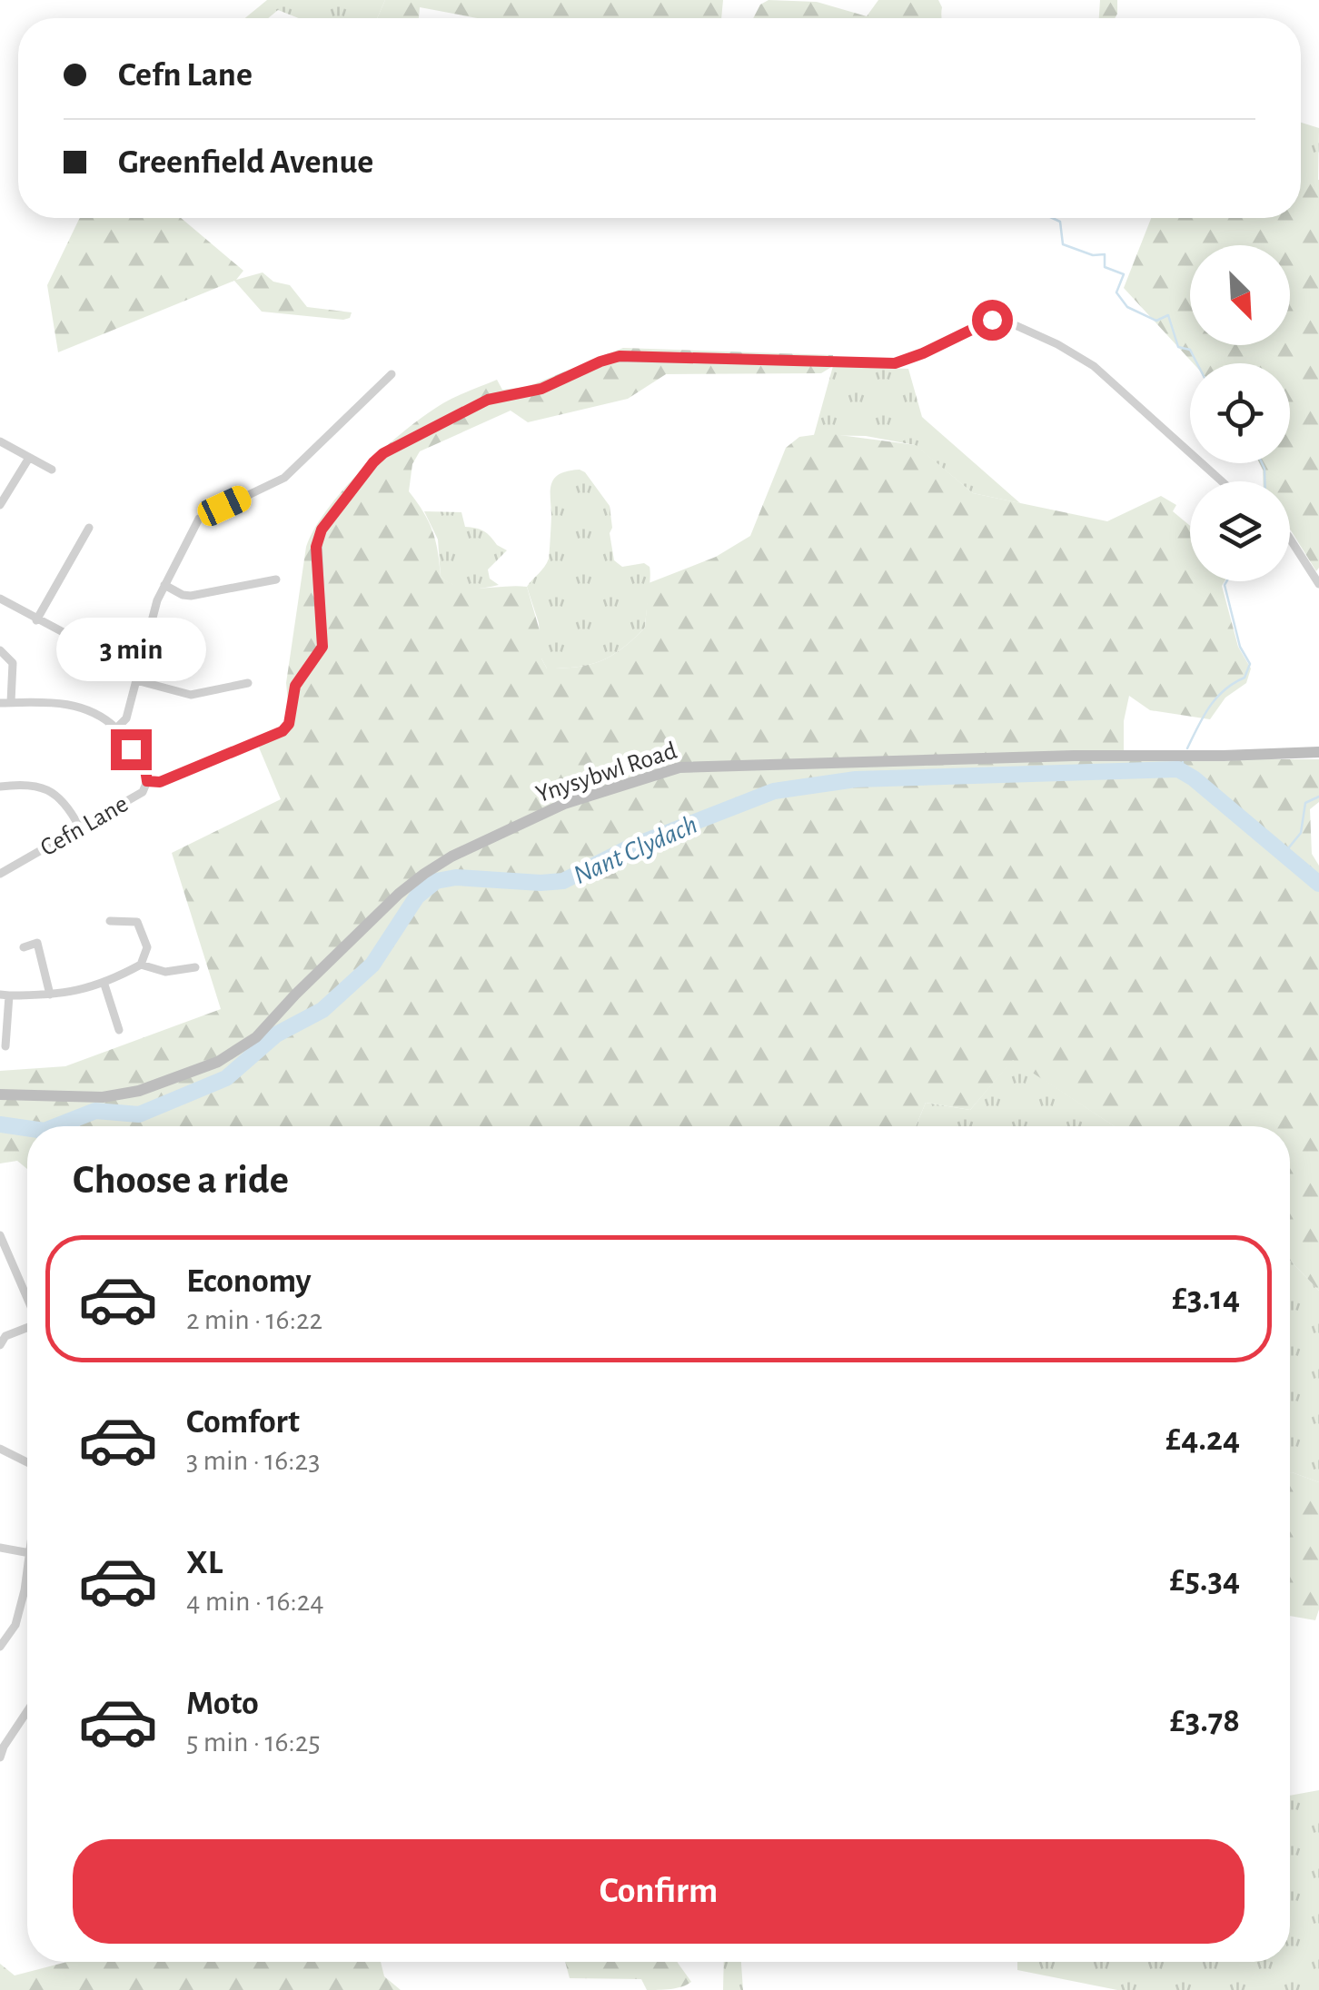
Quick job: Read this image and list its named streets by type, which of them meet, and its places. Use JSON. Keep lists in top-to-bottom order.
{
  "streets": {
    "main road": ["Ynysybwl Road"],
    "street": ["Cefn Lane"]
  },
  "water": ["Nant Clydach"],
  "north": "bottom right",
  "page": {
    "banner": ["Cefn Lane", "Greenfield Avenue"],
    "bubble": "3 min",
    "heading": "Choose a ride",
    "list": [
      {
        "name": "Economy",
        "note": "2 min · 16:22",
        "value": "£3.14"
      },
      {
        "name": "Comfort",
        "note": "3 min · 16:23",
        "value": "£4.24"
      },
      {
        "name": "XL",
        "note": "4 min · 16:24",
        "value": "£5.34"
      },
      {
        "name": "Moto",
        "note": "5 min · 16:25",
        "value": "£3.78"
      }
    ],
    "buttons": "Confirm"
  }
}
